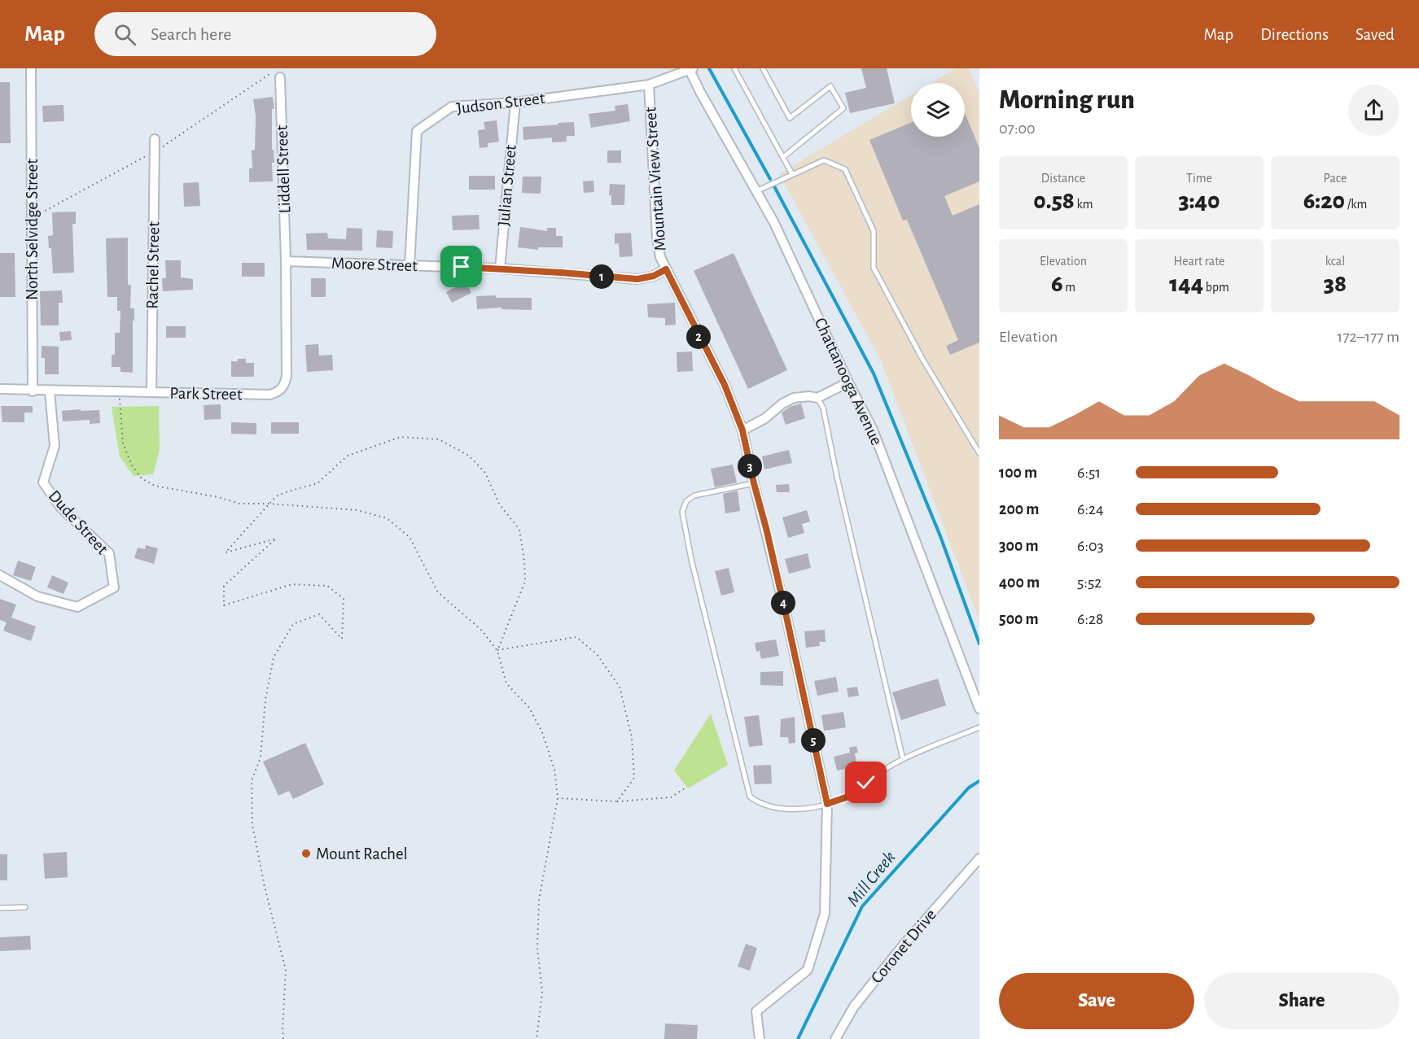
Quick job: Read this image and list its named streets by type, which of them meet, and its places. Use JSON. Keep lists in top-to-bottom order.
{
  "streets": {
    "street": [
      "Judson Street",
      "Liddell Street",
      "Mountain View Street",
      "Julian Street",
      "North Selvidge Street",
      "Moore Street",
      "Rachel Street",
      "Chattanooga Avenue",
      "Park Street",
      "Dude Street",
      "Coronet Drive"
    ]
  },
  "crossings": [
    ["Judson Street", "Mountain View Street"],
    ["Judson Street", "Julian Street"],
    ["Judson Street", "Moore Street"],
    ["Judson Street", "Chattanooga Avenue"],
    ["Liddell Street", "Moore Street"],
    ["Liddell Street", "Park Street"],
    ["Mountain View Street", "Moore Street"],
    ["Julian Street", "Moore Street"],
    ["North Selvidge Street", "Park Street"],
    ["Moore Street", "Park Street"],
    ["Rachel Street", "Park Street"],
    ["Park Street", "Dude Street"]
  ],
  "water": ["Mill Creek"],
  "places": ["Mount Rachel"],
  "page": {
    "header": "Map",
    "search": "Search here",
    "nav": ["Map", "Directions", "Saved"],
    "heading": ["Morning run", "07:00"],
    "stats": [
      ["Distance", "0.58 km"],
      ["Time", "3:40"],
      ["Pace", "6:20 /km"],
      ["Elevation", "6 m"],
      ["Heart rate", "144 bpm"],
      ["kcal", "38"]
    ],
    "pins": [
      "1",
      "2",
      "3",
      "4",
      "5"
    ],
    "chart": ["Elevation", "172–177 m"],
    "list": [
      {
        "name": "100 m",
        "note": "6:51"
      },
      {
        "name": "200 m",
        "note": "6:24"
      },
      {
        "name": "300 m",
        "note": "6:03"
      },
      {
        "name": "400 m",
        "note": "5:52"
      },
      {
        "name": "500 m",
        "note": "6:28"
      }
    ],
    "buttons": ["Save", "Share"]
  }
}
